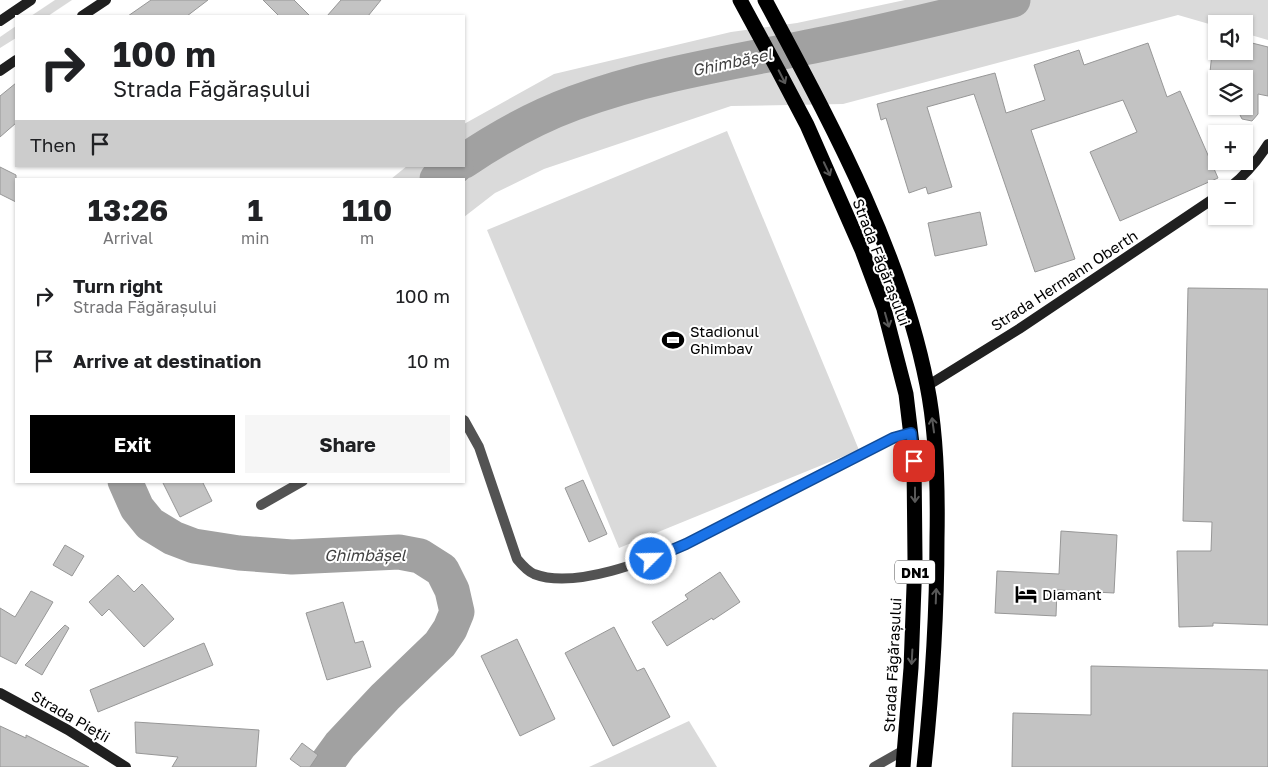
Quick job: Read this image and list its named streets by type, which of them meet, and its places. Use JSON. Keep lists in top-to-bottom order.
{
  "streets": {
    "highway": ["Strada Făgărașului", "DN1"],
    "main road": ["Strada Hermann Oberth", "Strada Pieții"]
  },
  "crossings": [
    ["Strada Făgărașului", "Strada Hermann Oberth"]
  ],
  "water": ["Ghimbășel"],
  "places": {
    "sports": ["Stadionul Ghimbav"],
    "hotel": ["Diamant"]
  },
  "page": {
    "map_buttons": ["+", "−"],
    "turn": ["100 m", "Strada Făgărașului"],
    "then": "Then",
    "eta": [
      "13:26",
      "Arrival",
      "1",
      "min",
      "110",
      "m"
    ],
    "list": [
      {
        "name": "Turn right",
        "note": "Strada Făgărașului",
        "value": "100 m"
      },
      {
        "name": "Arrive at destination",
        "value": "10 m"
      }
    ],
    "buttons": ["Exit", "Share"]
  }
}
